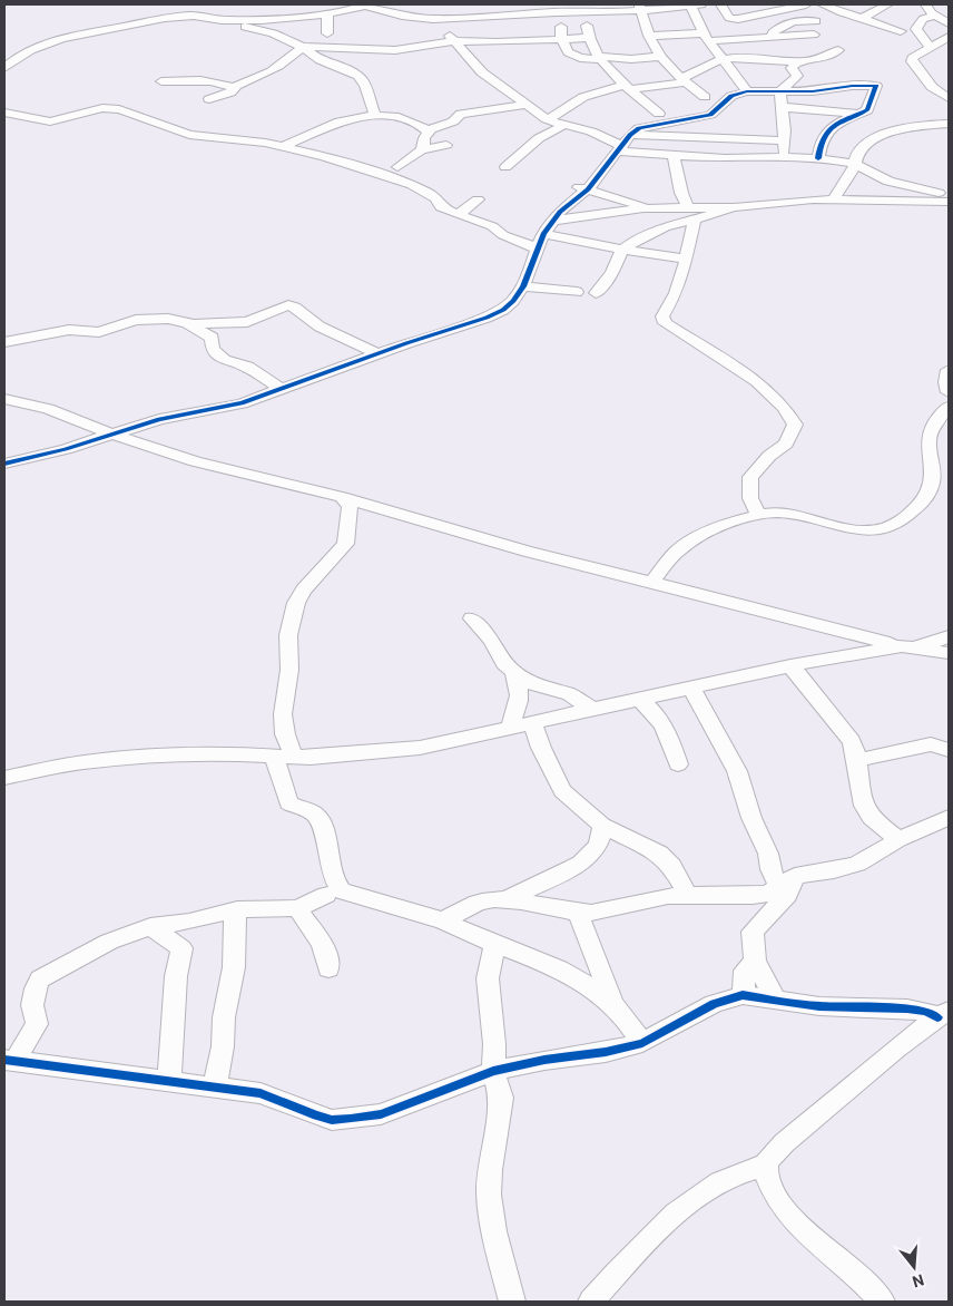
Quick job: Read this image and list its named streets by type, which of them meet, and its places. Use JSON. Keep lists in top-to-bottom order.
{
  "north": "bottom"
}
